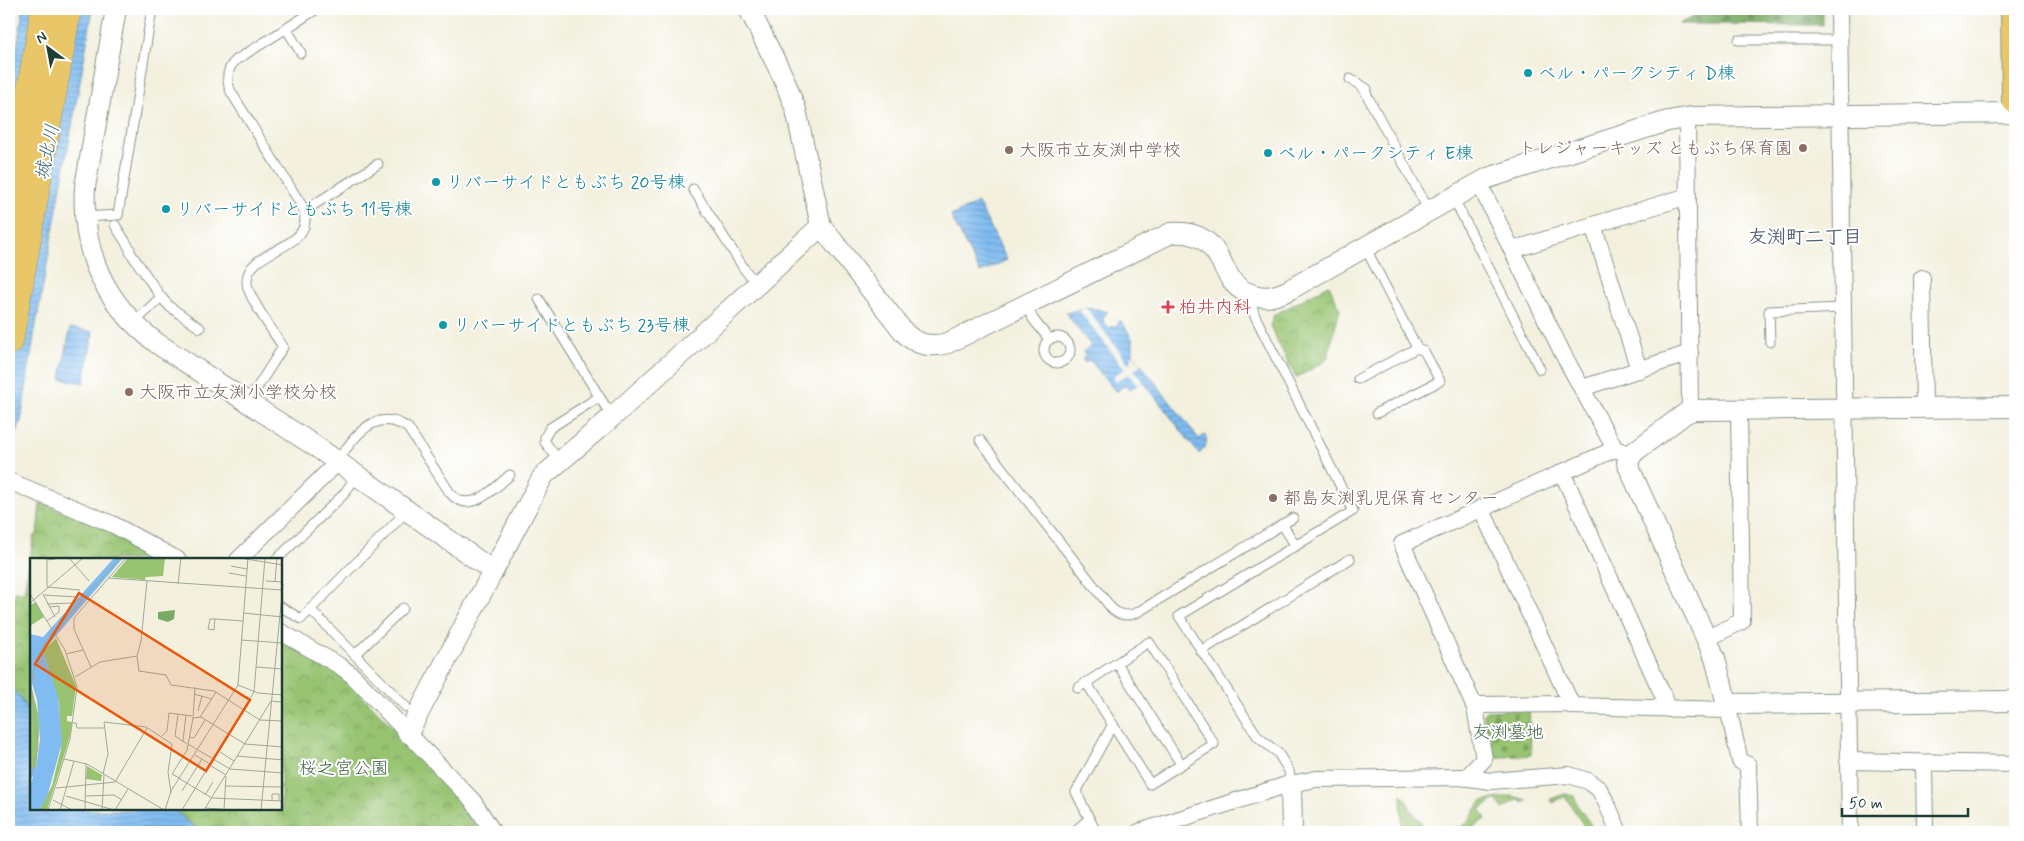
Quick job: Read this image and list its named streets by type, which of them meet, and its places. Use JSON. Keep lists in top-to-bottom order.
{
  "districts": ["友渕町二丁目"],
  "water": ["城北川"],
  "parks": ["友渕墓地", "桜之宮公園"],
  "places": {
    "other": [
      "ベル・パークシティ D棟",
      "トレジャーキッズ ともぶち保育園",
      "大阪市立友渕中学校",
      "ベル・パークシティ E棟",
      "リバーサイドともぶち 20号棟",
      "リバーサイドともぶち 11号棟",
      "リバーサイドともぶち 23号棟",
      "大阪市立友渕小学校分校",
      "都島友渕乳児保育センター"
    ],
    "health": ["柏井内科"]
  },
  "scale_bar": "50 m",
  "north": "top left"
}
